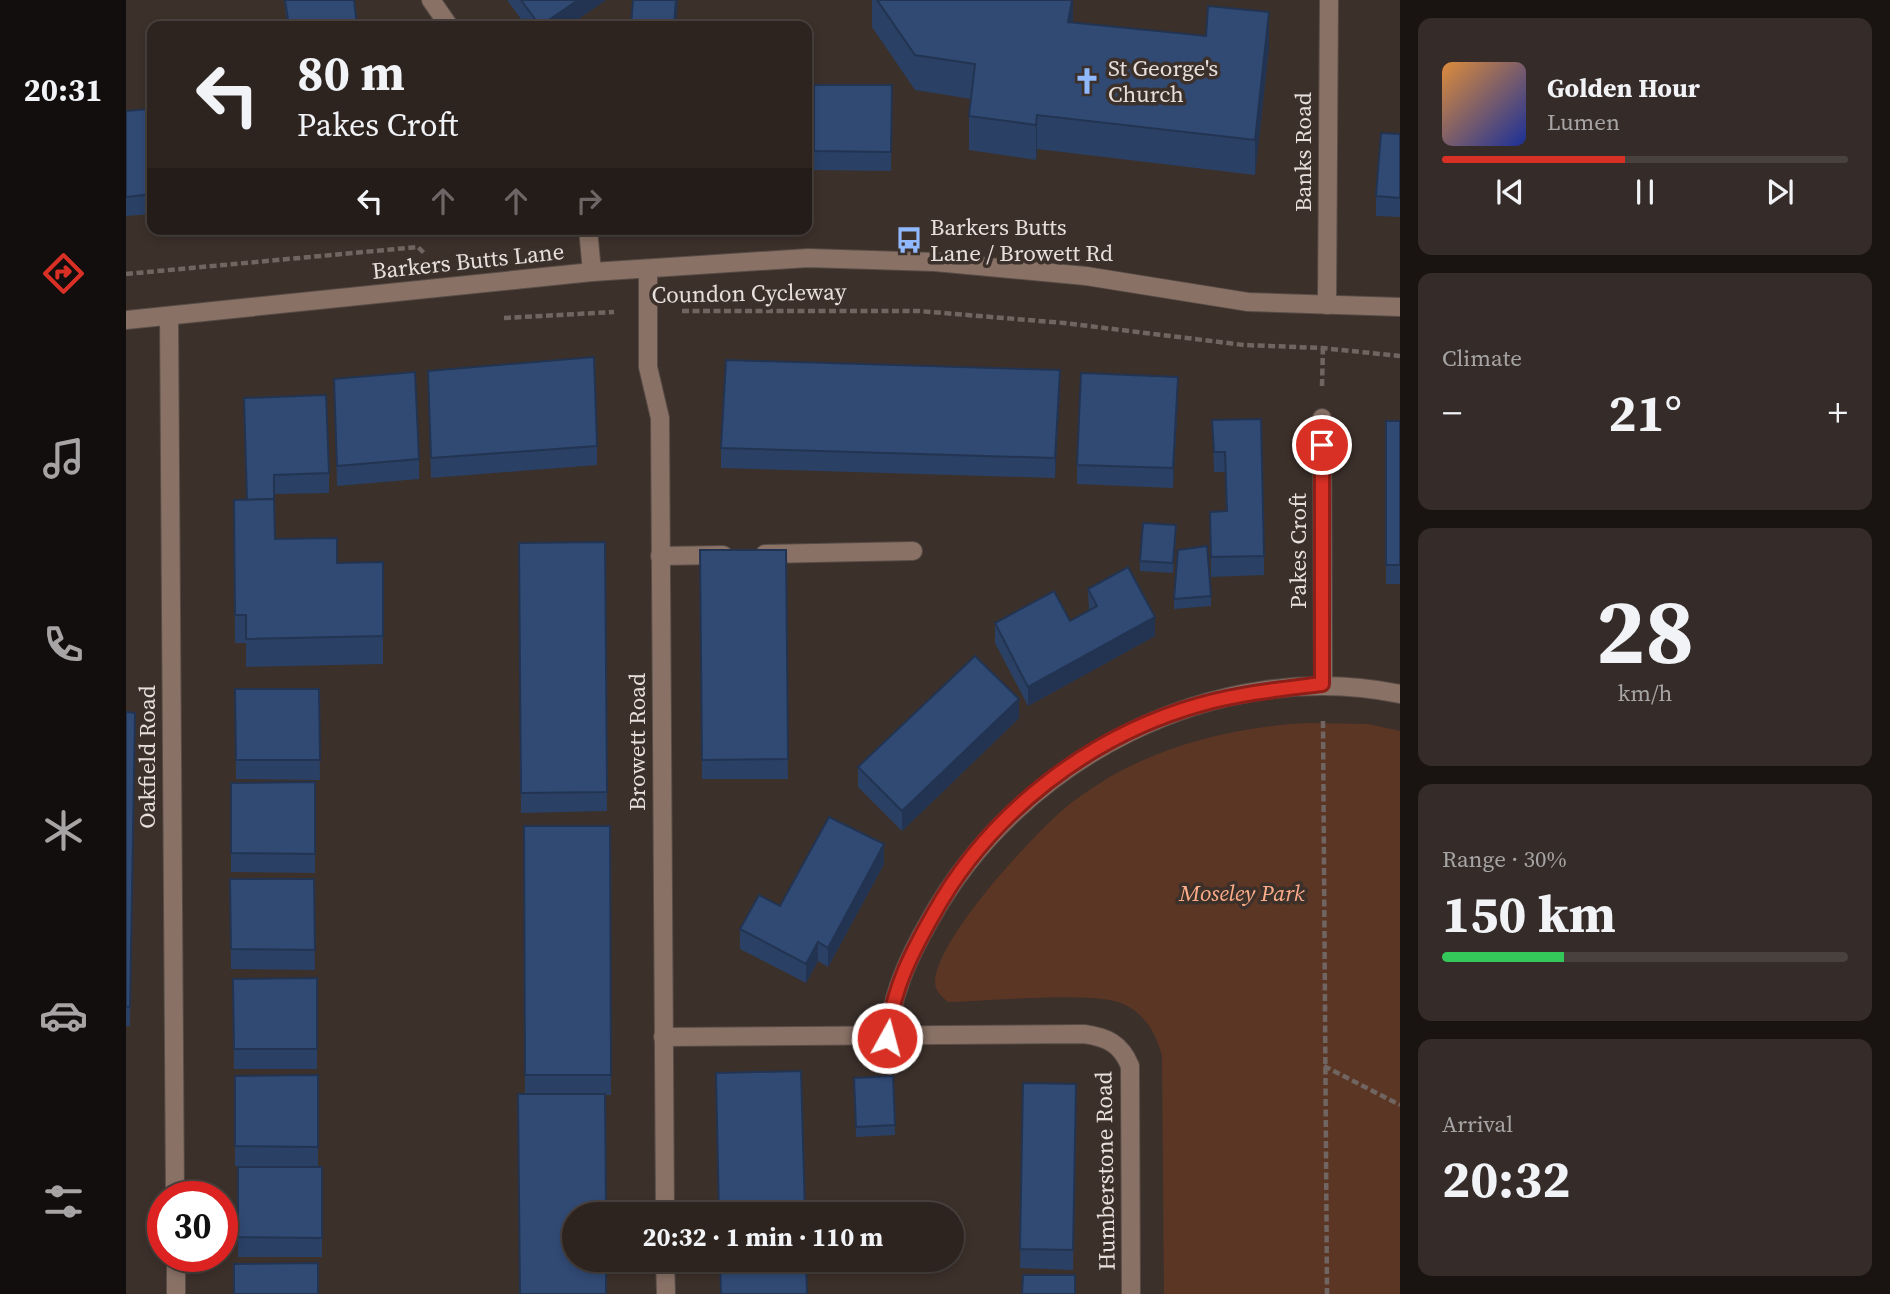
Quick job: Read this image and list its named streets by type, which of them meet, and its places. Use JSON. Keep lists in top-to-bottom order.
{
  "streets": {
    "street": [
      "Banks Road",
      "Barkers Butts Lane",
      "Pakes Croft",
      "Browett Road",
      "Oakfield Road",
      "Humberstone Road"
    ],
    "path": ["Coundon Cycleway"]
  },
  "crossings": [
    ["Banks Road", "Barkers Butts Lane"],
    ["Barkers Butts Lane", "Coundon Cycleway"],
    ["Barkers Butts Lane", "Browett Road"],
    ["Barkers Butts Lane", "Oakfield Road"],
    ["Coundon Cycleway", "Browett Road"],
    ["Browett Road", "Humberstone Road"]
  ],
  "parks": ["Moseley Park"],
  "places": {
    "church": ["St George's Church"],
    "bus stop": ["Barkers Butts Lane / Browett Rd"]
  },
  "page": {
    "tabs": "20:31",
    "turn": ["80 m", "Pakes Croft"],
    "song": ["Golden Hour", "Lumen"],
    "tile": [
      "Climate",
      ["28", "km/h"],
      ["Range · 30%", "150 km"],
      ["Arrival", "20:32"]
    ],
    "heat": ["−", "21°", "+"],
    "limit": "30",
    "trip": "20:32 · 1 min · 110 m"
  }
}
